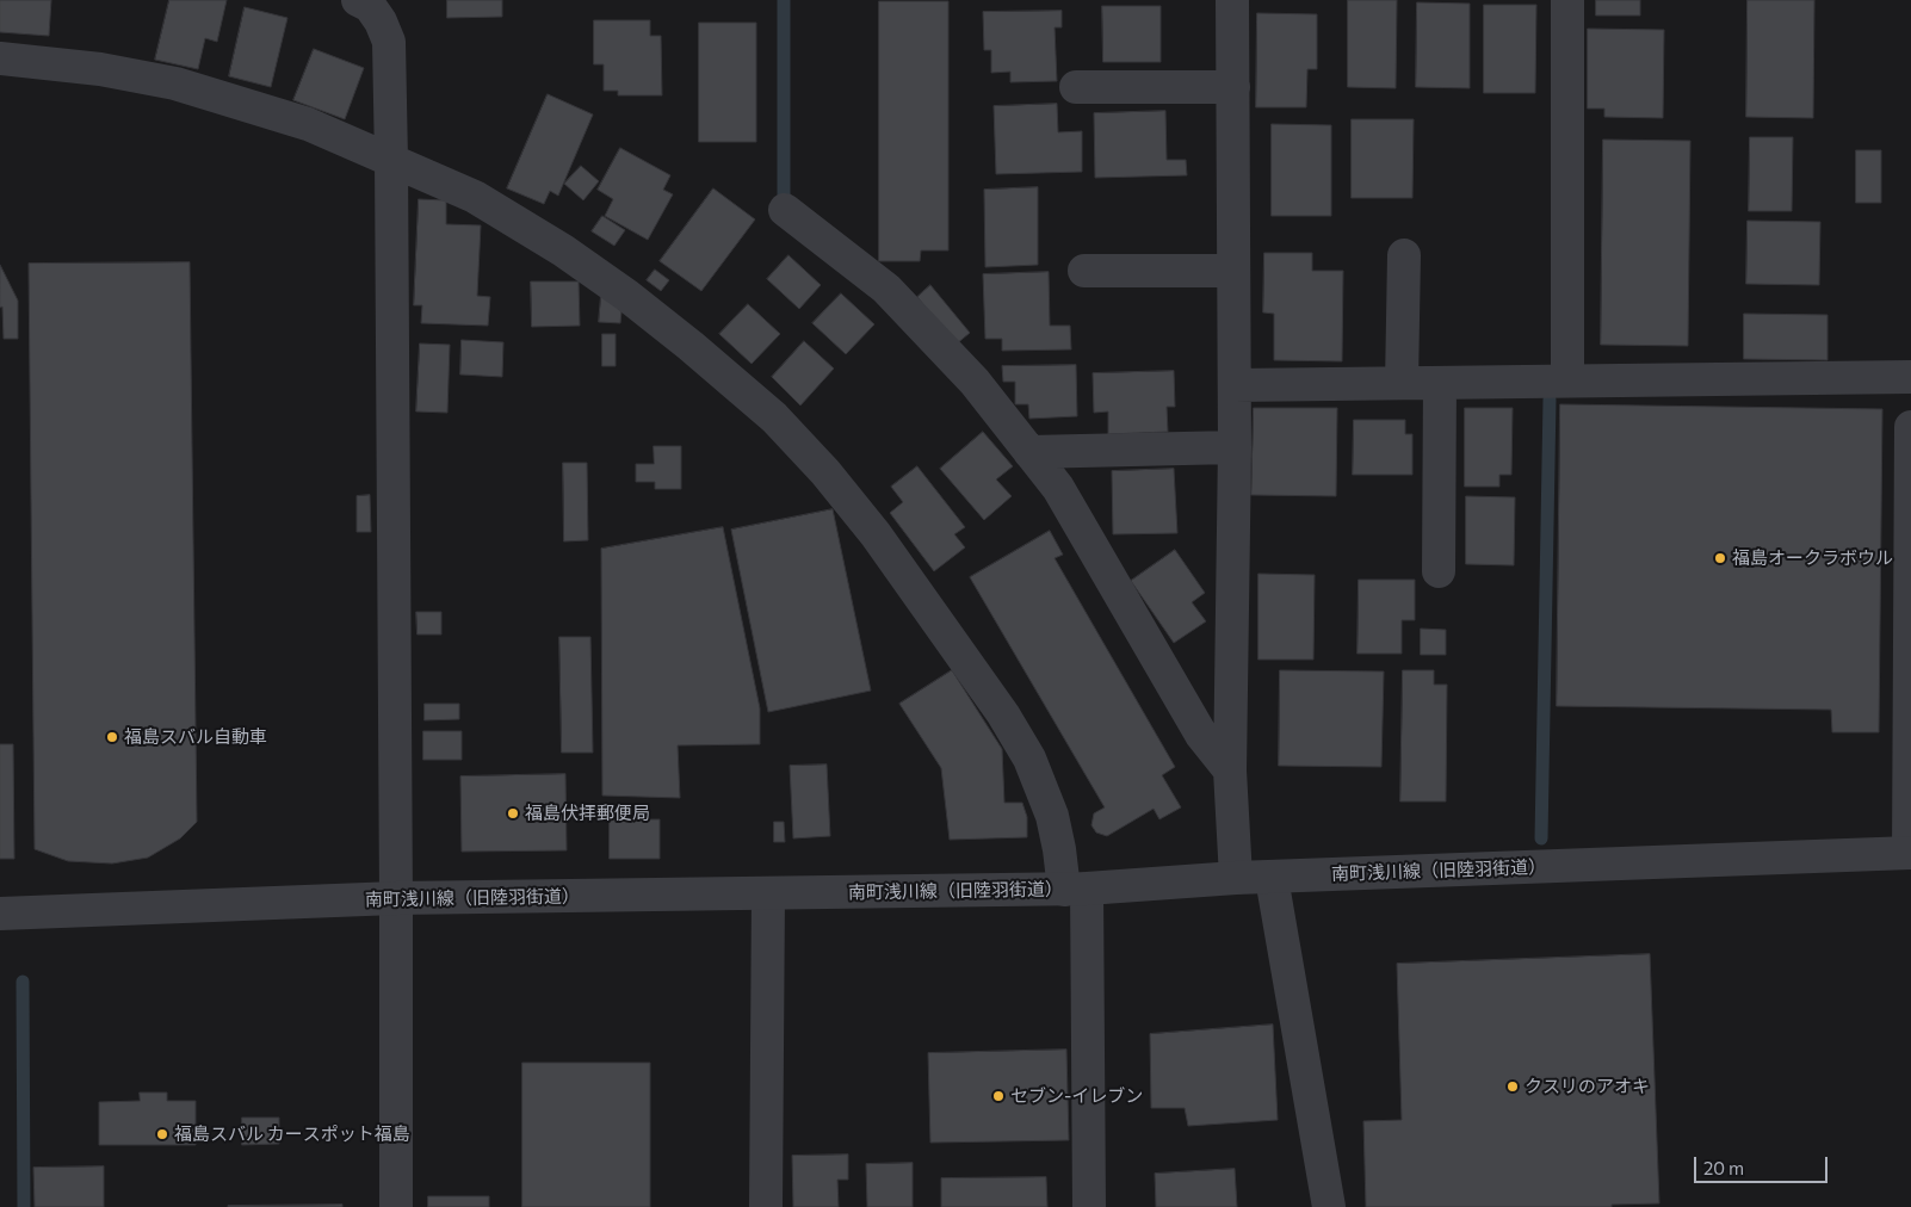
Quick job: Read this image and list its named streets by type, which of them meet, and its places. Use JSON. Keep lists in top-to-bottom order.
{
  "streets": {
    "street": ["南町浅川線（旧陸羽街道）"]
  },
  "places": [
    "福島オークラボウル",
    "福島スバル自動車",
    "福島伏拝郵便局",
    "クスリのアオキ",
    "セブン-イレブン",
    "福島スバル カースポット福島"
  ],
  "scale_bar": "20 m"
}
